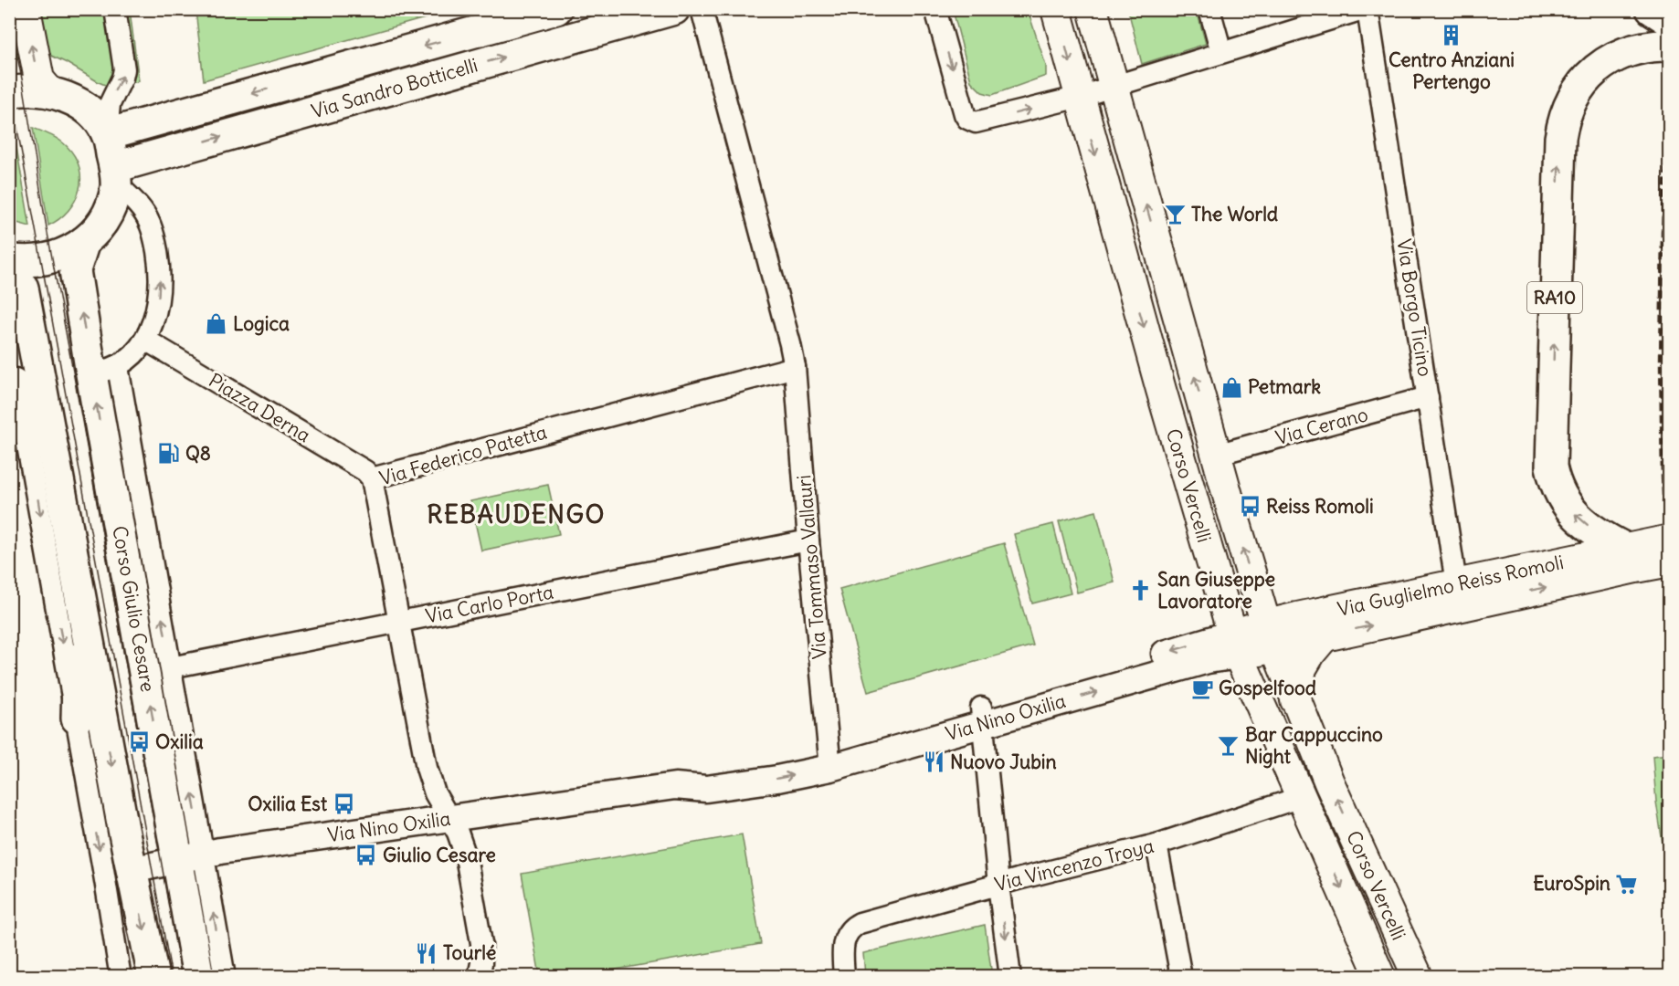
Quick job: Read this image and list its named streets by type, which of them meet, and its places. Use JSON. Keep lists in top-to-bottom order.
{
  "streets": {
    "main road": [
      "Via Sandro Botticelli",
      "RA10",
      "Corso Vercelli",
      "Via Guglielmo Reiss Romoli",
      "Corso Giulio Cesare"
    ],
    "street": [
      "Via Borgo Ticino",
      "Piazza Derna",
      "Via Cerano",
      "Via Federico Patetta",
      "Via Tommaso Vallauri",
      "Via Carlo Porta",
      "Via Nino Oxilia",
      "Via Vincenzo Troya"
    ]
  },
  "crossings": [
    ["RA10", "Via Guglielmo Reiss Romoli"],
    ["Via Borgo Ticino", "Via Cerano"],
    ["Via Borgo Ticino", "Via Guglielmo Reiss Romoli"],
    ["Piazza Derna", "Via Federico Patetta"],
    ["Via Cerano", "Corso Vercelli"],
    ["Via Federico Patetta", "Via Tommaso Vallauri"],
    ["Via Federico Patetta", "Via Carlo Porta"],
    ["Via Federico Patetta", "Via Nino Oxilia"],
    ["Corso Vercelli", "Via Guglielmo Reiss Romoli"],
    ["Corso Vercelli", "Via Nino Oxilia"],
    ["Corso Vercelli", "Via Vincenzo Troya"],
    ["Via Tommaso Vallauri", "Via Carlo Porta"],
    ["Via Tommaso Vallauri", "Via Nino Oxilia"],
    ["Via Guglielmo Reiss Romoli", "Via Nino Oxilia"],
    ["Via Carlo Porta", "Corso Giulio Cesare"],
    ["Corso Giulio Cesare", "Via Nino Oxilia"]
  ],
  "districts": ["REBAUDENGO"],
  "places": {
    "building": ["Centro Anziani Pertengo"],
    "bar": ["The World", "Bar Cappuccino Night"],
    "shop": ["Logica", "Petmark"],
    "fuel station": ["Q8"],
    "bus stop": [
      "Reiss Romoli",
      "Oxilia",
      "Oxilia Est",
      "Giulio Cesare"
    ],
    "church": ["San Giuseppe Lavoratore"],
    "cafe": ["Gospelfood"],
    "restaurant": ["Nuovo Jubin", "Tourlé"],
    "supermarket": ["EuroSpin"]
  }
}
